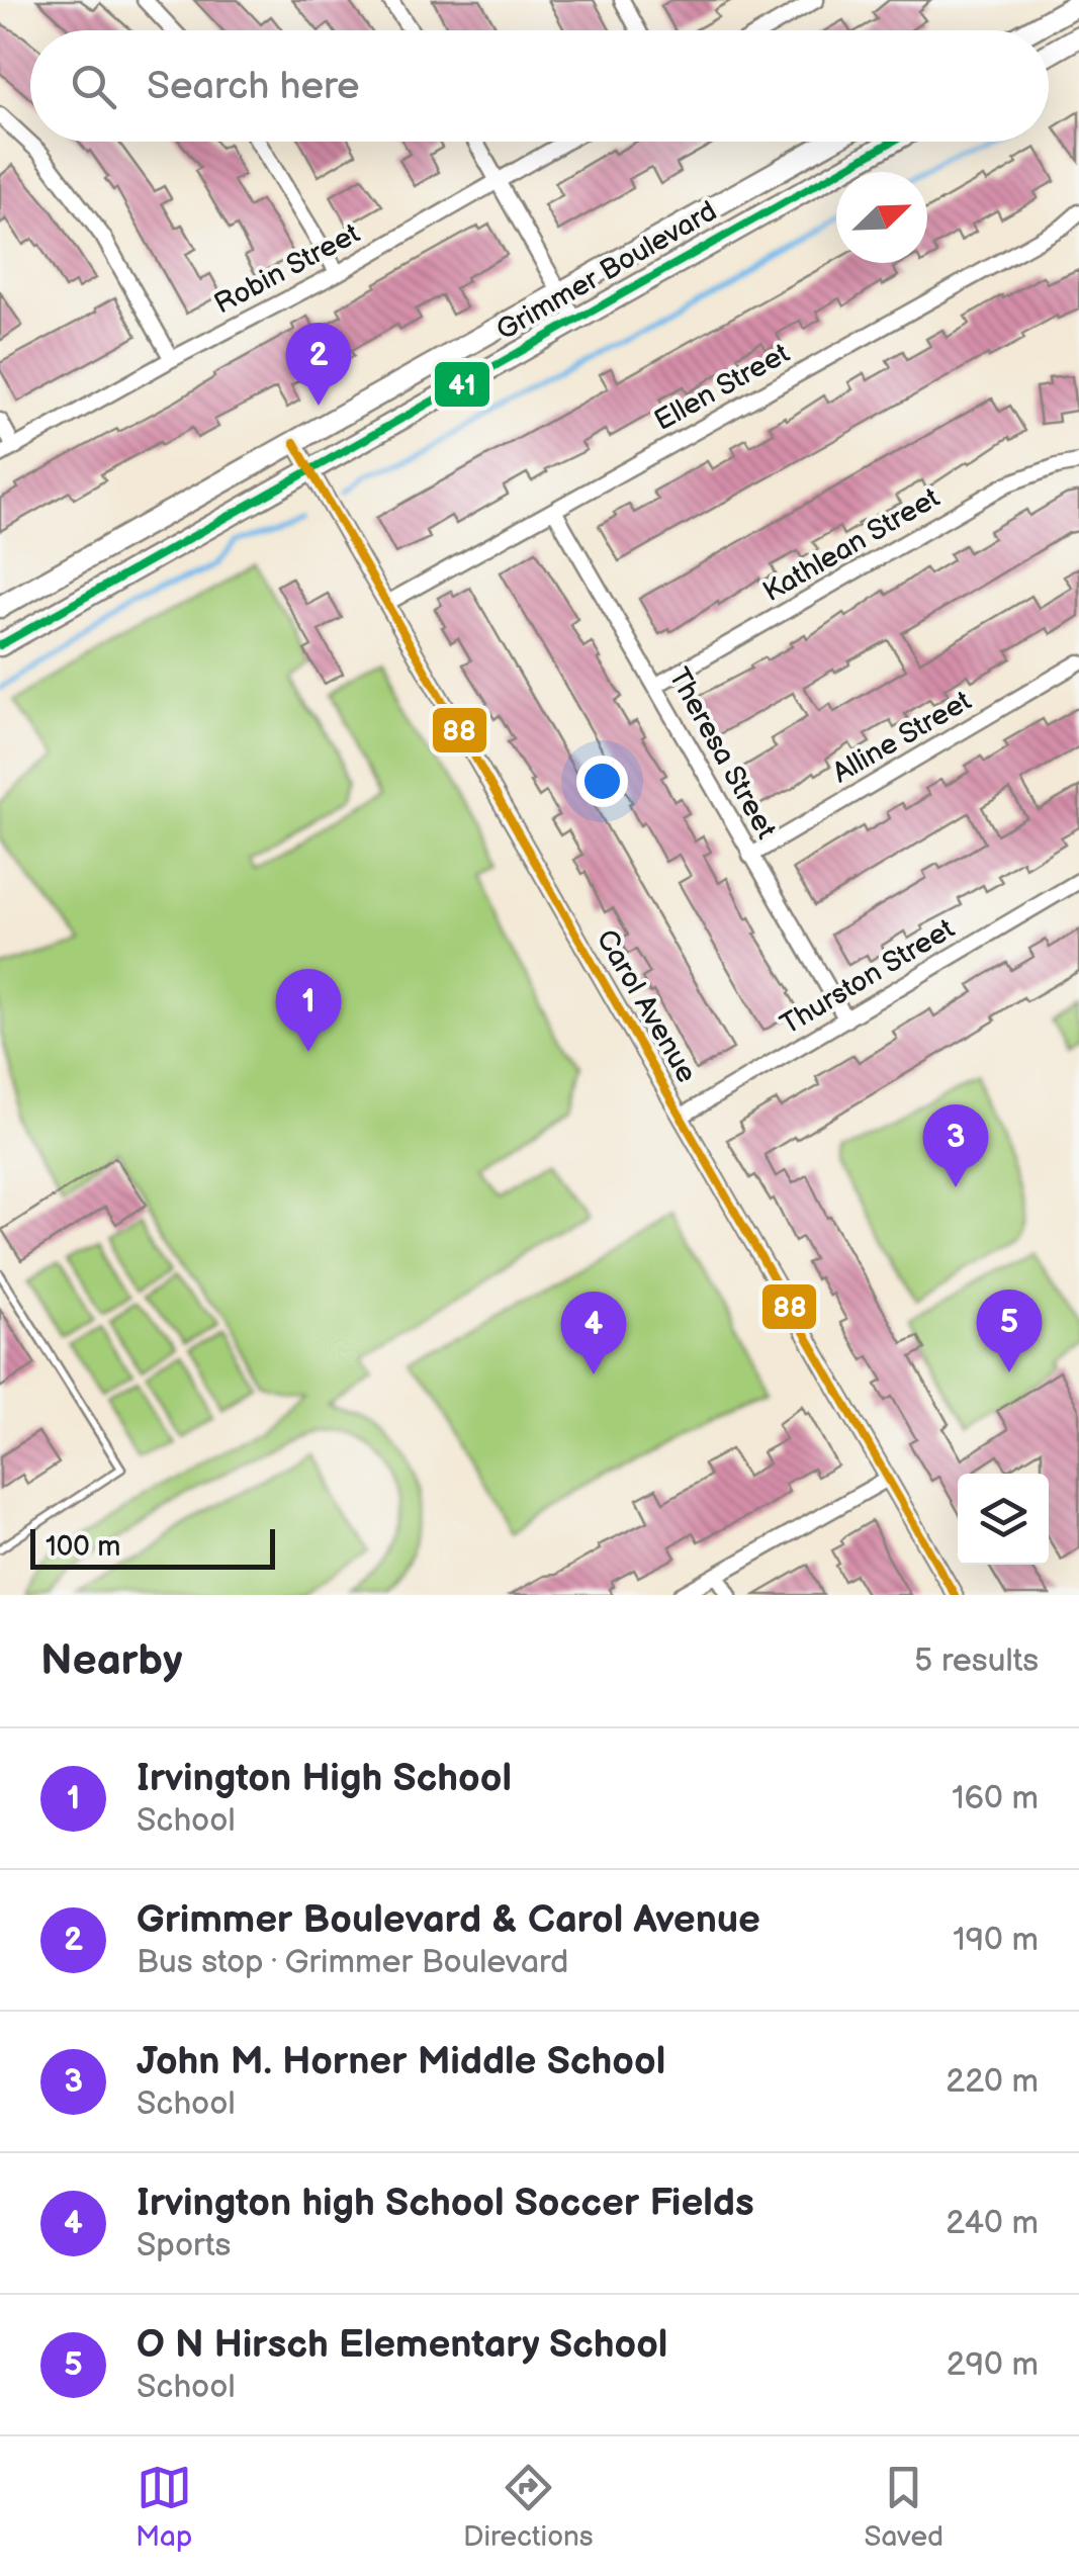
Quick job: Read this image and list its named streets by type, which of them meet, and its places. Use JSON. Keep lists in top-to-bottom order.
{
  "streets": {
    "main road": ["Grimmer Boulevard"],
    "street": [
      "Robin Street",
      "Ellen Street",
      "Kathlean Street",
      "Alline Street",
      "Theresa Street",
      "Thurston Street",
      "Carol Avenue"
    ]
  },
  "crossings": [
    ["Grimmer Boulevard", "Carol Avenue"],
    ["Ellen Street", "Theresa Street"],
    ["Ellen Street", "Carol Avenue"],
    ["Kathlean Street", "Theresa Street"],
    ["Alline Street", "Theresa Street"],
    ["Theresa Street", "Thurston Street"],
    ["Thurston Street", "Carol Avenue"]
  ],
  "lines": ["transit line 41", "transit line 88"],
  "scale_bar": "100 m",
  "north": "top right",
  "page": {
    "search": "Search here",
    "pins": [
      "2",
      "1",
      "3",
      "5",
      "4"
    ],
    "scale": "100 m",
    "heading": ["Nearby", "5 results"],
    "list": [
      {
        "mark": "1",
        "name": "Irvington High School",
        "note": "School",
        "value": "160 m"
      },
      {
        "mark": "2",
        "name": "Grimmer Boulevard & Carol Avenue",
        "note": "Bus stop · Grimmer Boulevard",
        "value": "190 m"
      },
      {
        "mark": "3",
        "name": "John M. Horner Middle School",
        "note": "School",
        "value": "220 m"
      },
      {
        "mark": "4",
        "name": "Irvington high School Soccer Fields",
        "note": "Sports",
        "value": "240 m"
      },
      {
        "mark": "5",
        "name": "O N Hirsch Elementary School",
        "note": "School",
        "value": "290 m"
      }
    ],
    "nav": ["Map", "Directions", "Saved"]
  }
}
